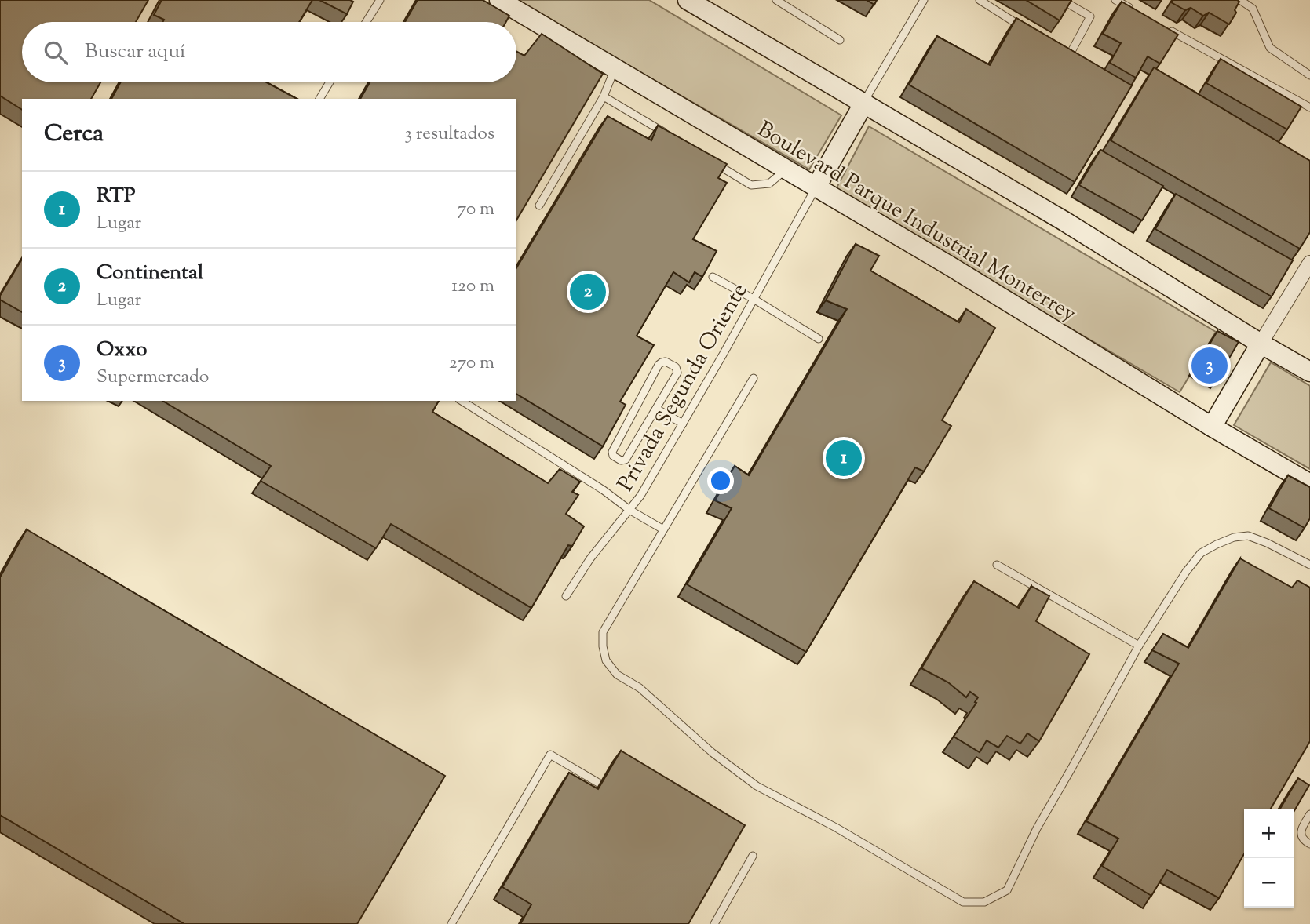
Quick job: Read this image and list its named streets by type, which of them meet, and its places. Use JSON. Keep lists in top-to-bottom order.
{
  "streets": {
    "street": ["Boulevard Parque Industrial Monterrey"],
    "lane": ["Privada Segunda Oriente"]
  },
  "crossings": [
    ["Boulevard Parque Industrial Monterrey", "Privada Segunda Oriente"]
  ],
  "page": {
    "search": "Buscar aquí",
    "heading": ["Cerca", "3 resultados"],
    "list": [
      {
        "mark": "1",
        "name": "RTP",
        "note": "Lugar",
        "value": "70 m"
      },
      {
        "mark": "2",
        "name": "Continental",
        "note": "Lugar",
        "value": "120 m"
      },
      {
        "mark": "3",
        "name": "Oxxo",
        "note": "Supermercado",
        "value": "270 m"
      }
    ],
    "pins": ["2", "3", "1"],
    "map_buttons": ["+", "−"]
  }
}
